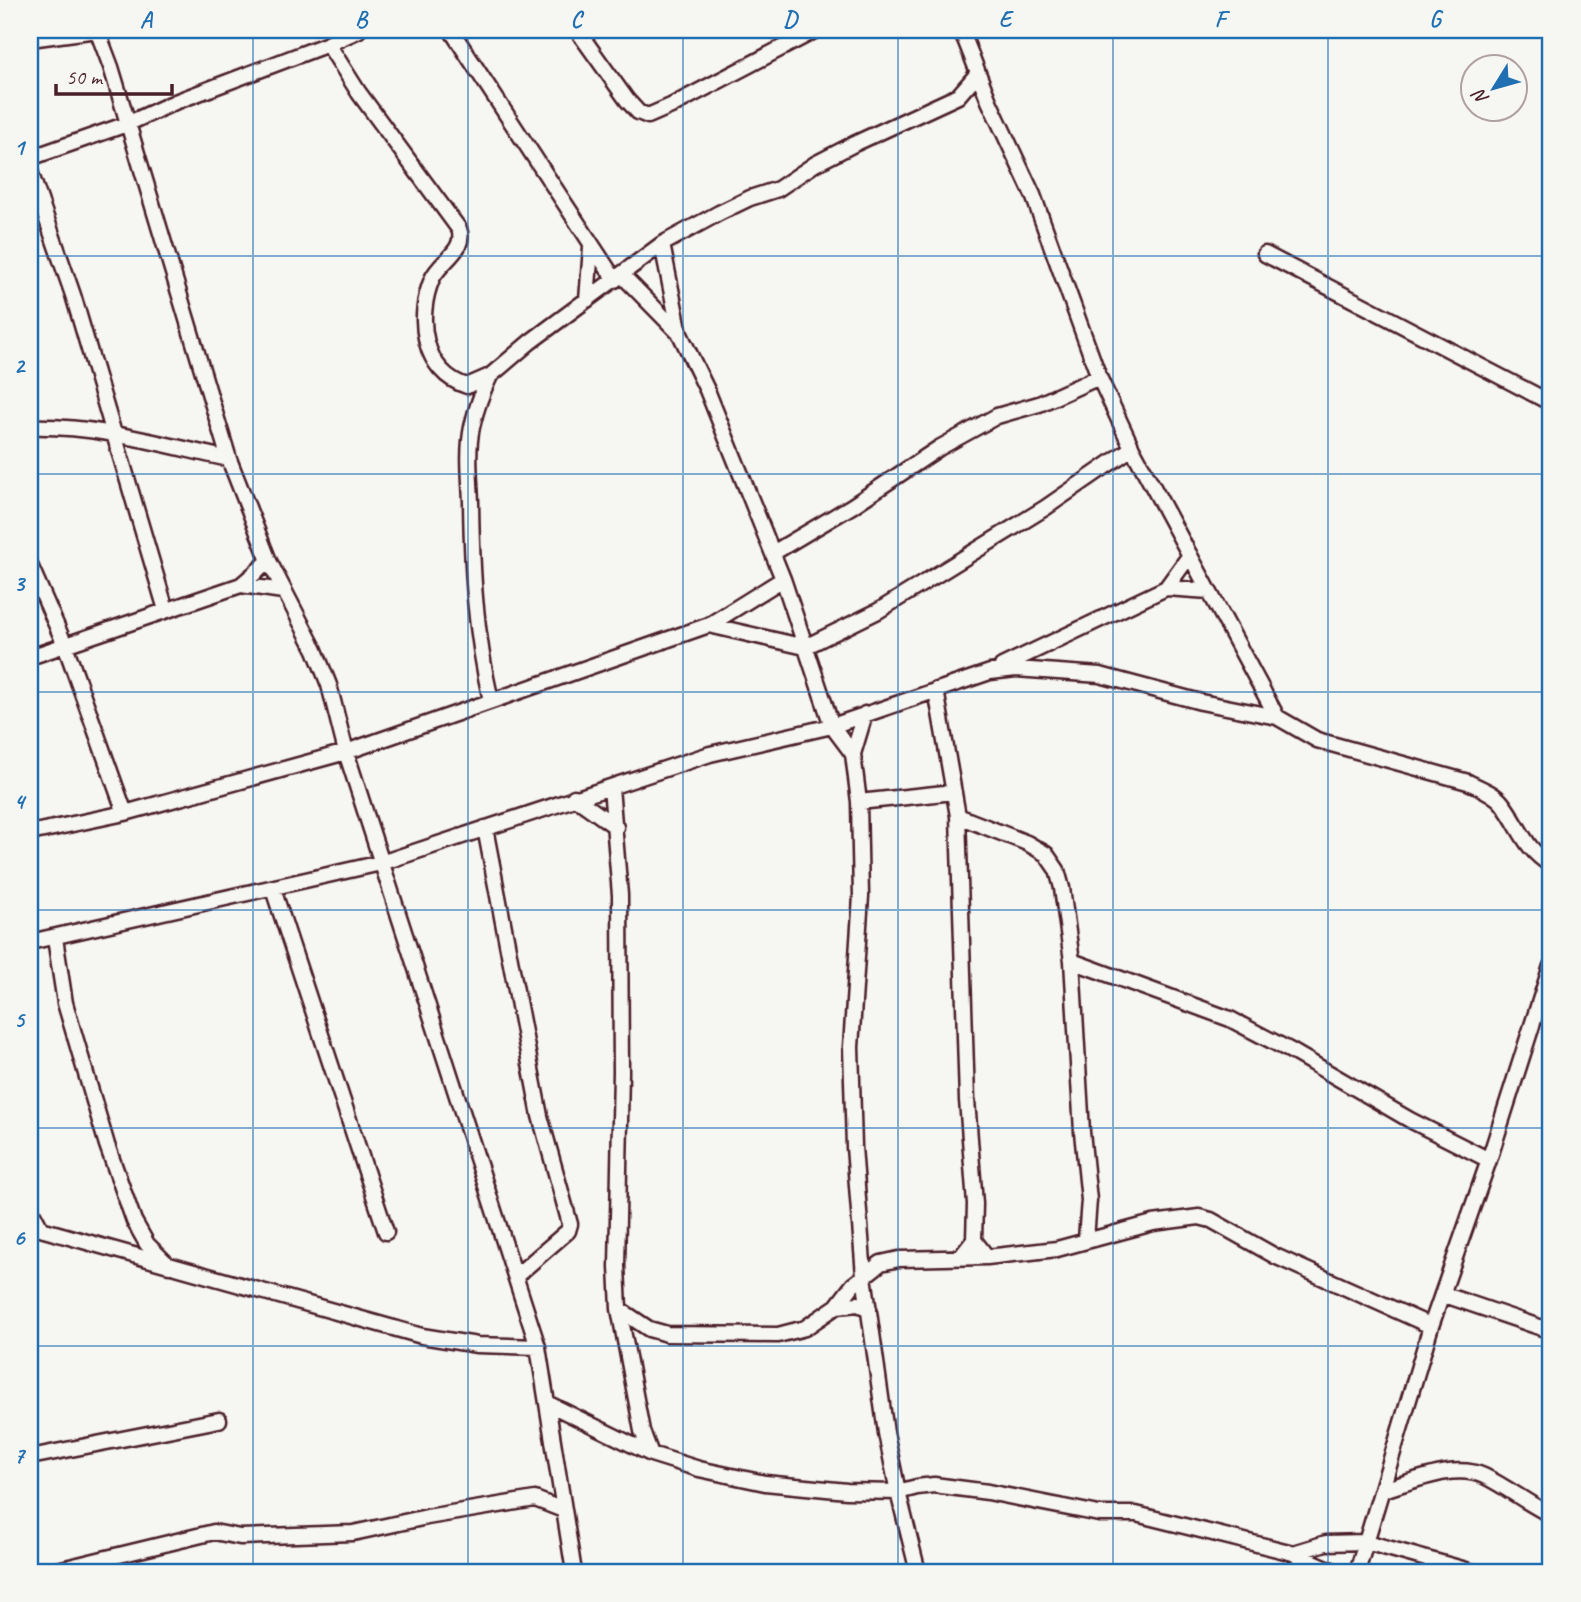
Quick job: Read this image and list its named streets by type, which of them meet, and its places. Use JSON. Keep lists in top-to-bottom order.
{
  "scale_bar": "50 m",
  "north": "bottom left",
  "grid": {
    "columns": [
      "A",
      "B",
      "C",
      "D",
      "E",
      "F",
      "G"
    ],
    "rows": [
      "1",
      "2",
      "3",
      "4",
      "5",
      "6",
      "7"
    ]
  }
}
